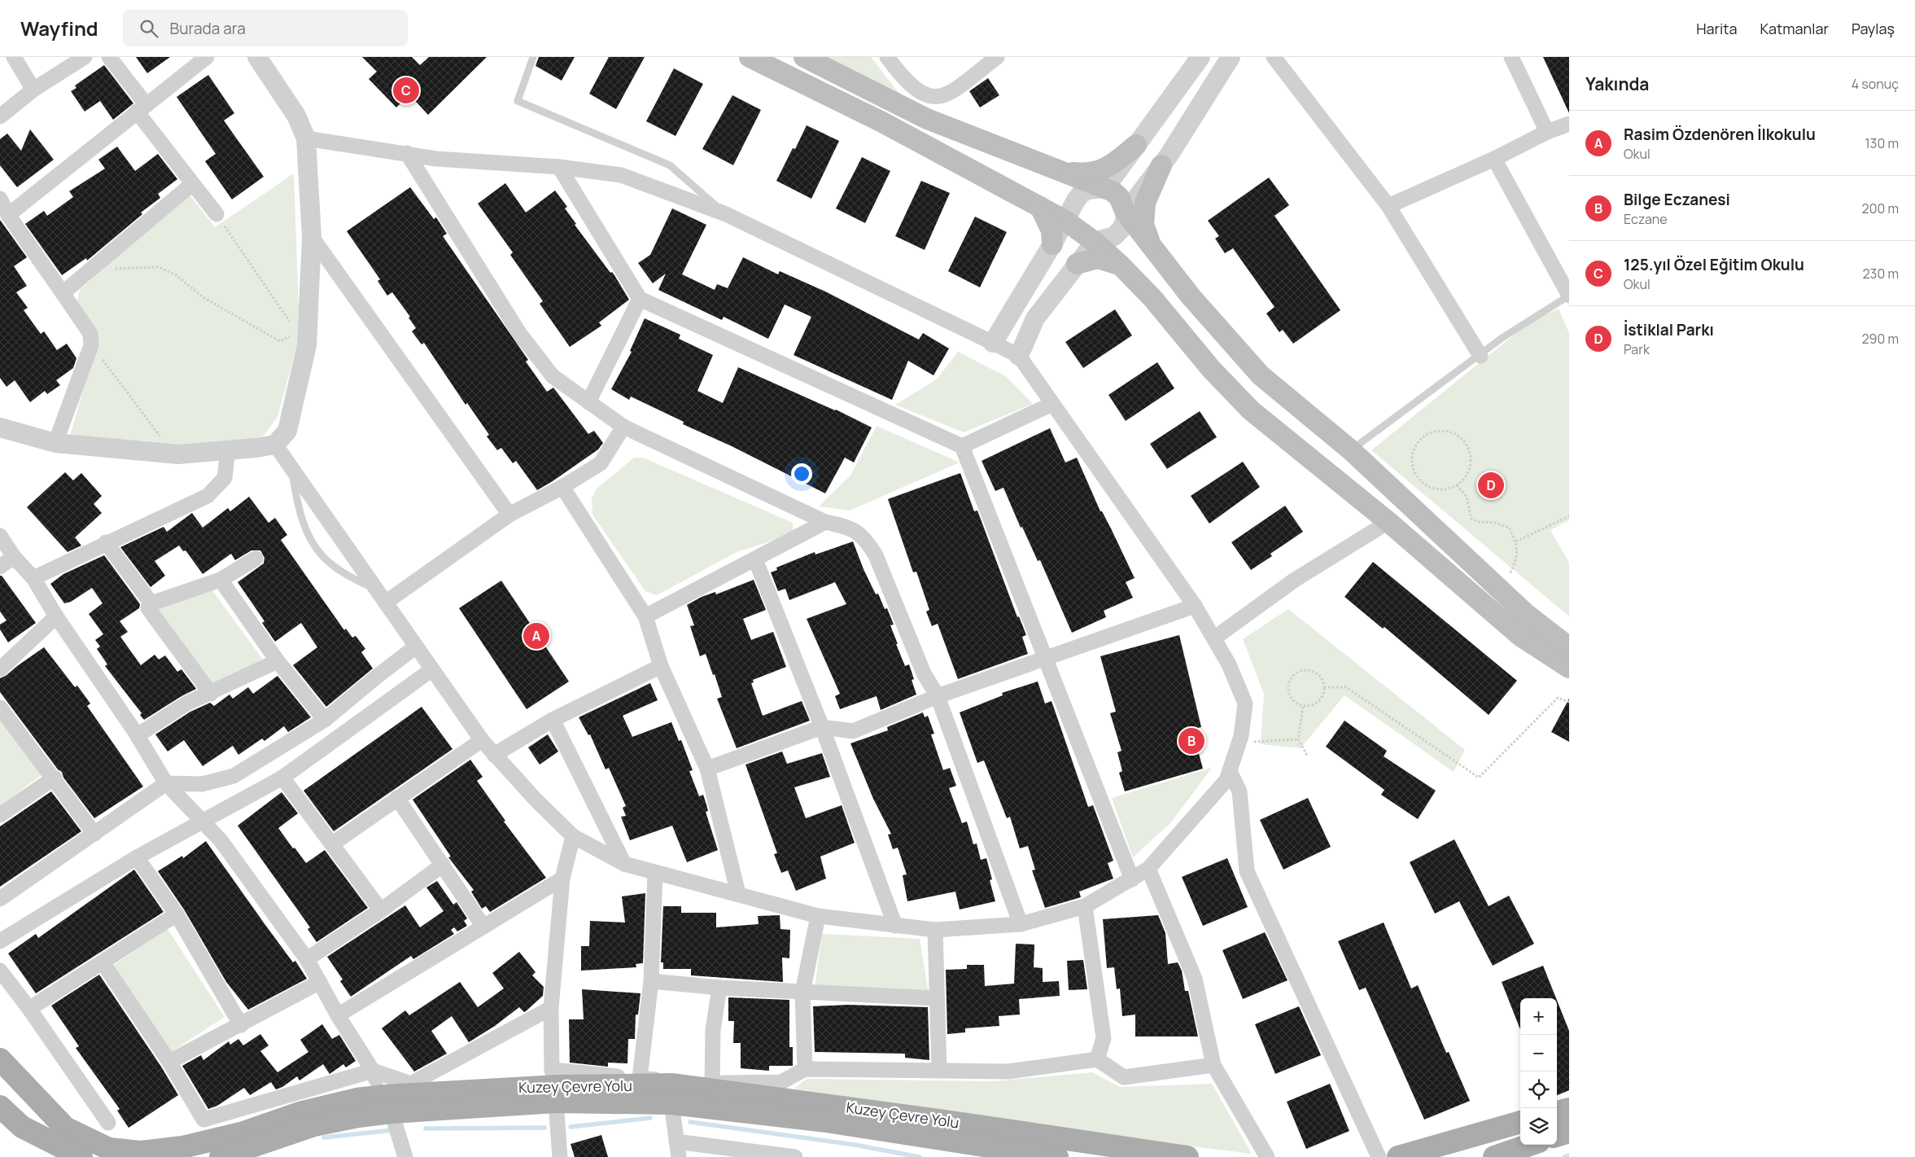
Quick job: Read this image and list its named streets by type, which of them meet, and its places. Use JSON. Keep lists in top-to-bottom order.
{
  "streets": {
    "main road": ["Kuzey Çevre Yolu"]
  },
  "page": {
    "header": "Wayfind",
    "search": "Burada ara",
    "nav": ["Harita", "Katmanlar", "Paylaş"],
    "heading": ["Yakında", "4 sonuç"],
    "pins": [
      "C",
      "D",
      "A",
      "B"
    ],
    "list": [
      {
        "mark": "A",
        "name": "Rasim Özdenören İlkokulu",
        "note": "Okul",
        "value": "130 m"
      },
      {
        "mark": "B",
        "name": "Bilge Eczanesi",
        "note": "Eczane",
        "value": "200 m"
      },
      {
        "mark": "C",
        "name": "125.yıl Özel Eğitim Okulu",
        "note": "Okul",
        "value": "230 m"
      },
      {
        "mark": "D",
        "name": "İstiklal Parkı",
        "note": "Park",
        "value": "290 m"
      }
    ],
    "map_buttons": ["+", "−"]
  }
}
